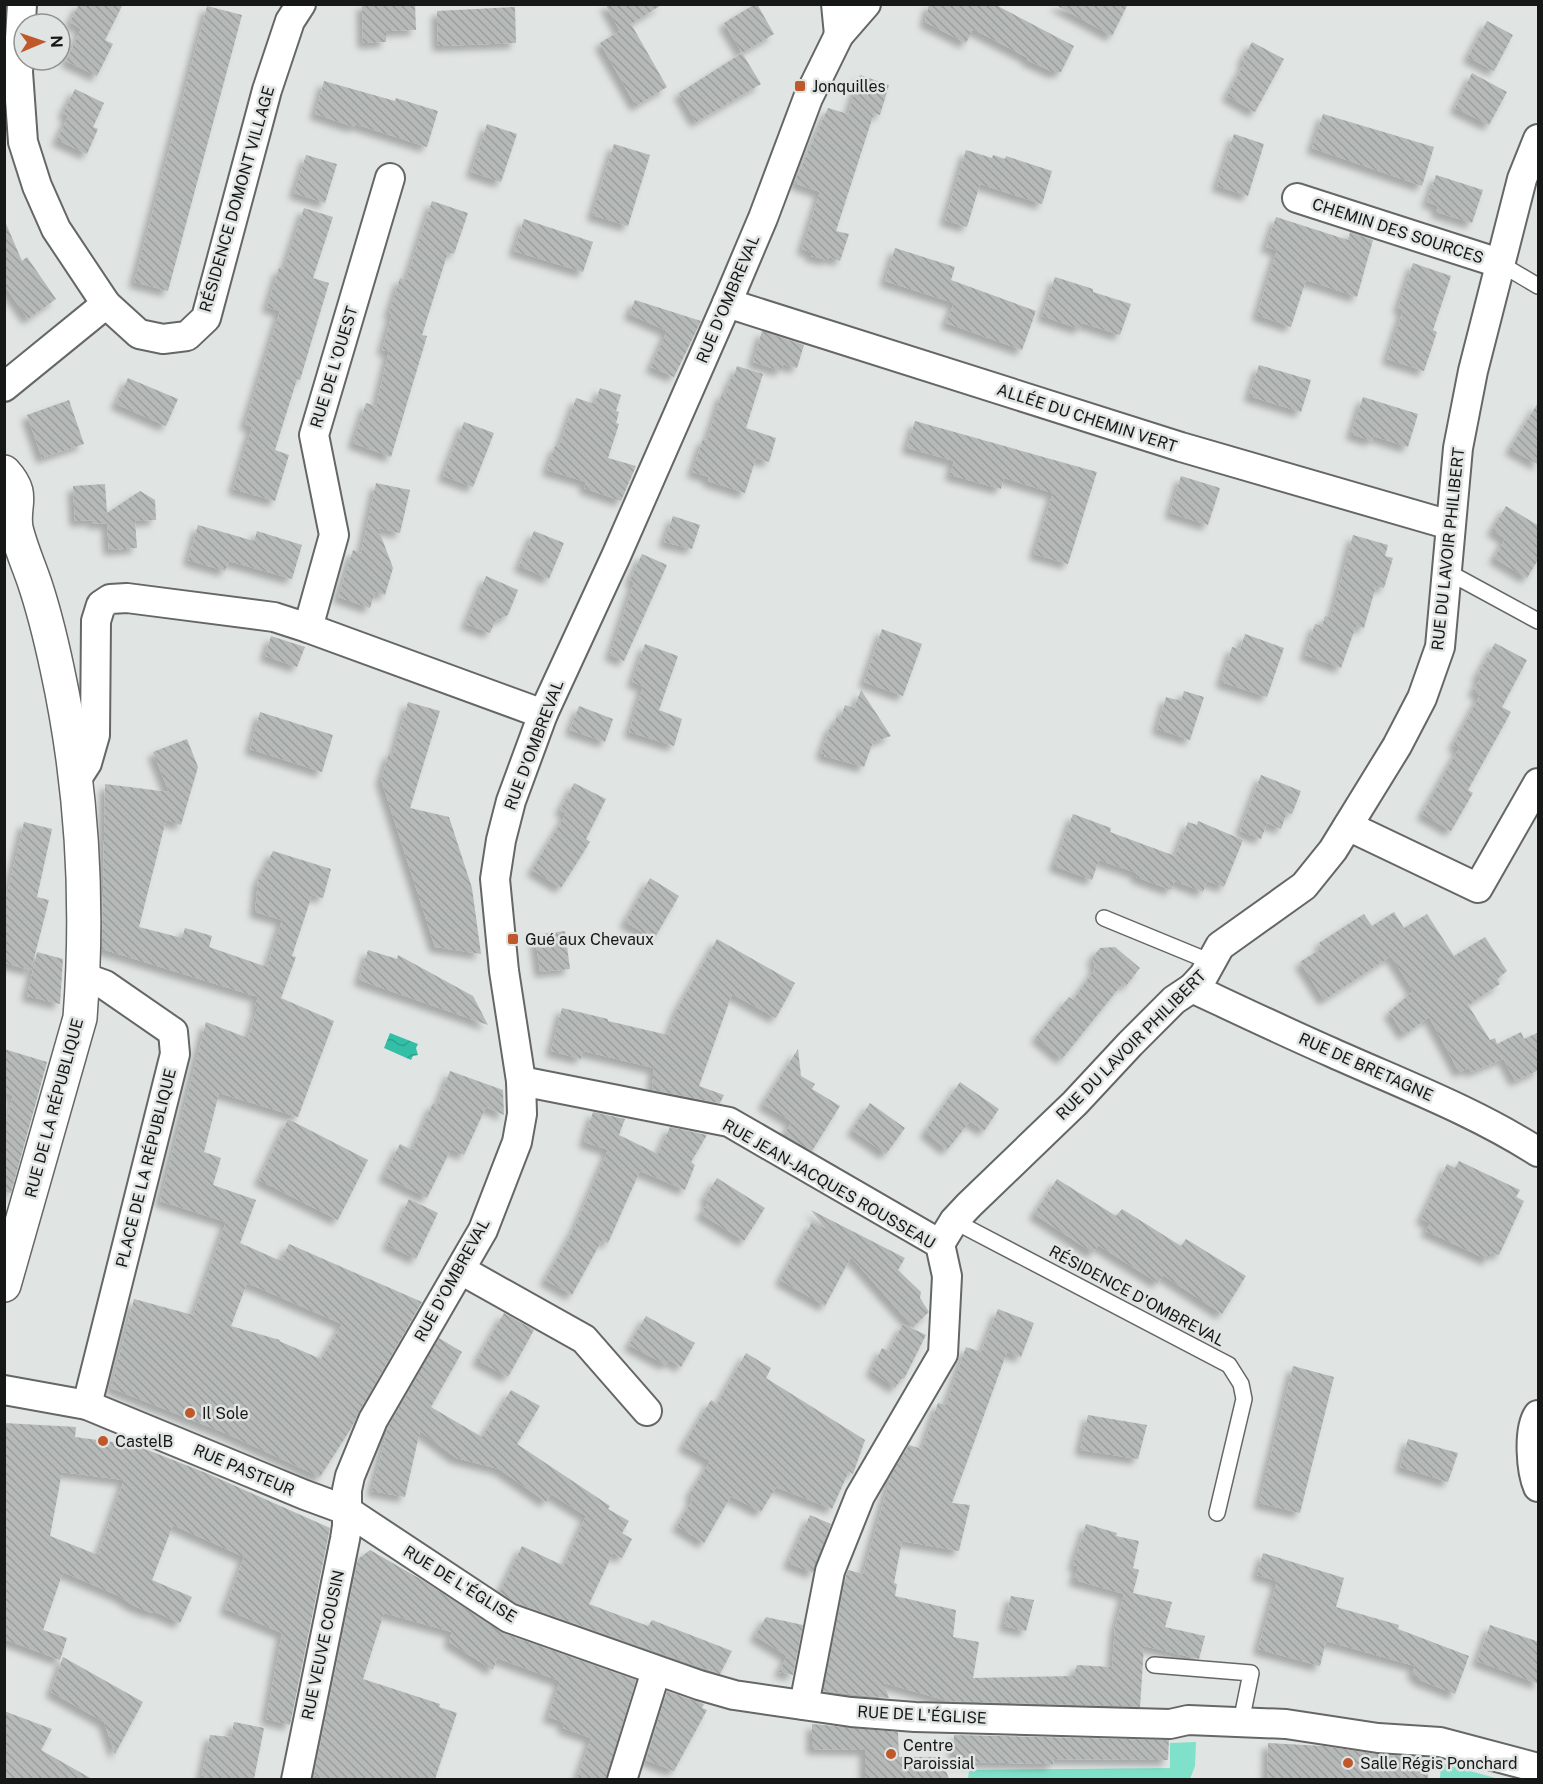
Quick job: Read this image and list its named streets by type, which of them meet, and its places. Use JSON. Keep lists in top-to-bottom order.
{
  "streets": {
    "street": [
      "RÉSIDENCE DOMONT VILLAGE",
      "CHEMIN DES SOURCES",
      "RUE D'OMBREVAL",
      "RUE DE L'OUEST",
      "ALLÉE DU CHEMIN VERT",
      "RUE DU LAVOIR PHILIBERT",
      "RUE DE BRETAGNE",
      "RUE DE LA RÉPUBLIQUE",
      "PLACE DE LA RÉPUBLIQUE",
      "RUE JEAN-JACQUES ROUSSEAU",
      "RUE PASTEUR",
      "RUE DE L'ÉGLISE",
      "RUE VEUVE COUSIN"
    ],
    "lane": ["RÉSIDENCE D'OMBREVAL"]
  },
  "crossings": [
    ["CHEMIN DES SOURCES", "RUE DU LAVOIR PHILIBERT"],
    ["RUE D'OMBREVAL", "ALLÉE DU CHEMIN VERT"],
    ["RUE D'OMBREVAL", "RUE JEAN-JACQUES ROUSSEAU"],
    ["RUE D'OMBREVAL", "RUE PASTEUR"],
    ["RUE D'OMBREVAL", "RUE DE L'ÉGLISE"],
    ["RUE D'OMBREVAL", "RUE VEUVE COUSIN"],
    ["ALLÉE DU CHEMIN VERT", "RUE DU LAVOIR PHILIBERT"],
    ["RUE DU LAVOIR PHILIBERT", "RUE DE BRETAGNE"],
    ["RUE DU LAVOIR PHILIBERT", "RUE JEAN-JACQUES ROUSSEAU"],
    ["RUE DU LAVOIR PHILIBERT", "RÉSIDENCE D'OMBREVAL"],
    ["RUE DE LA RÉPUBLIQUE", "PLACE DE LA RÉPUBLIQUE"],
    ["PLACE DE LA RÉPUBLIQUE", "RUE PASTEUR"],
    ["RUE JEAN-JACQUES ROUSSEAU", "RÉSIDENCE D'OMBREVAL"],
    ["RUE JEAN-JACQUES ROUSSEAU", "RUE DE L'ÉGLISE"],
    ["RUE PASTEUR", "RUE DE L'ÉGLISE"],
    ["RUE PASTEUR", "RUE VEUVE COUSIN"],
    ["RUE DE L'ÉGLISE", "RUE VEUVE COUSIN"]
  ],
  "places": {
    "transit": ["Jonquilles", "Gué aux Chevaux"],
    "other": [
      "Il Sole",
      "CastelB",
      "Centre Paroissial",
      "Salle Régis Ponchard"
    ]
  },
  "north": "right"
}
